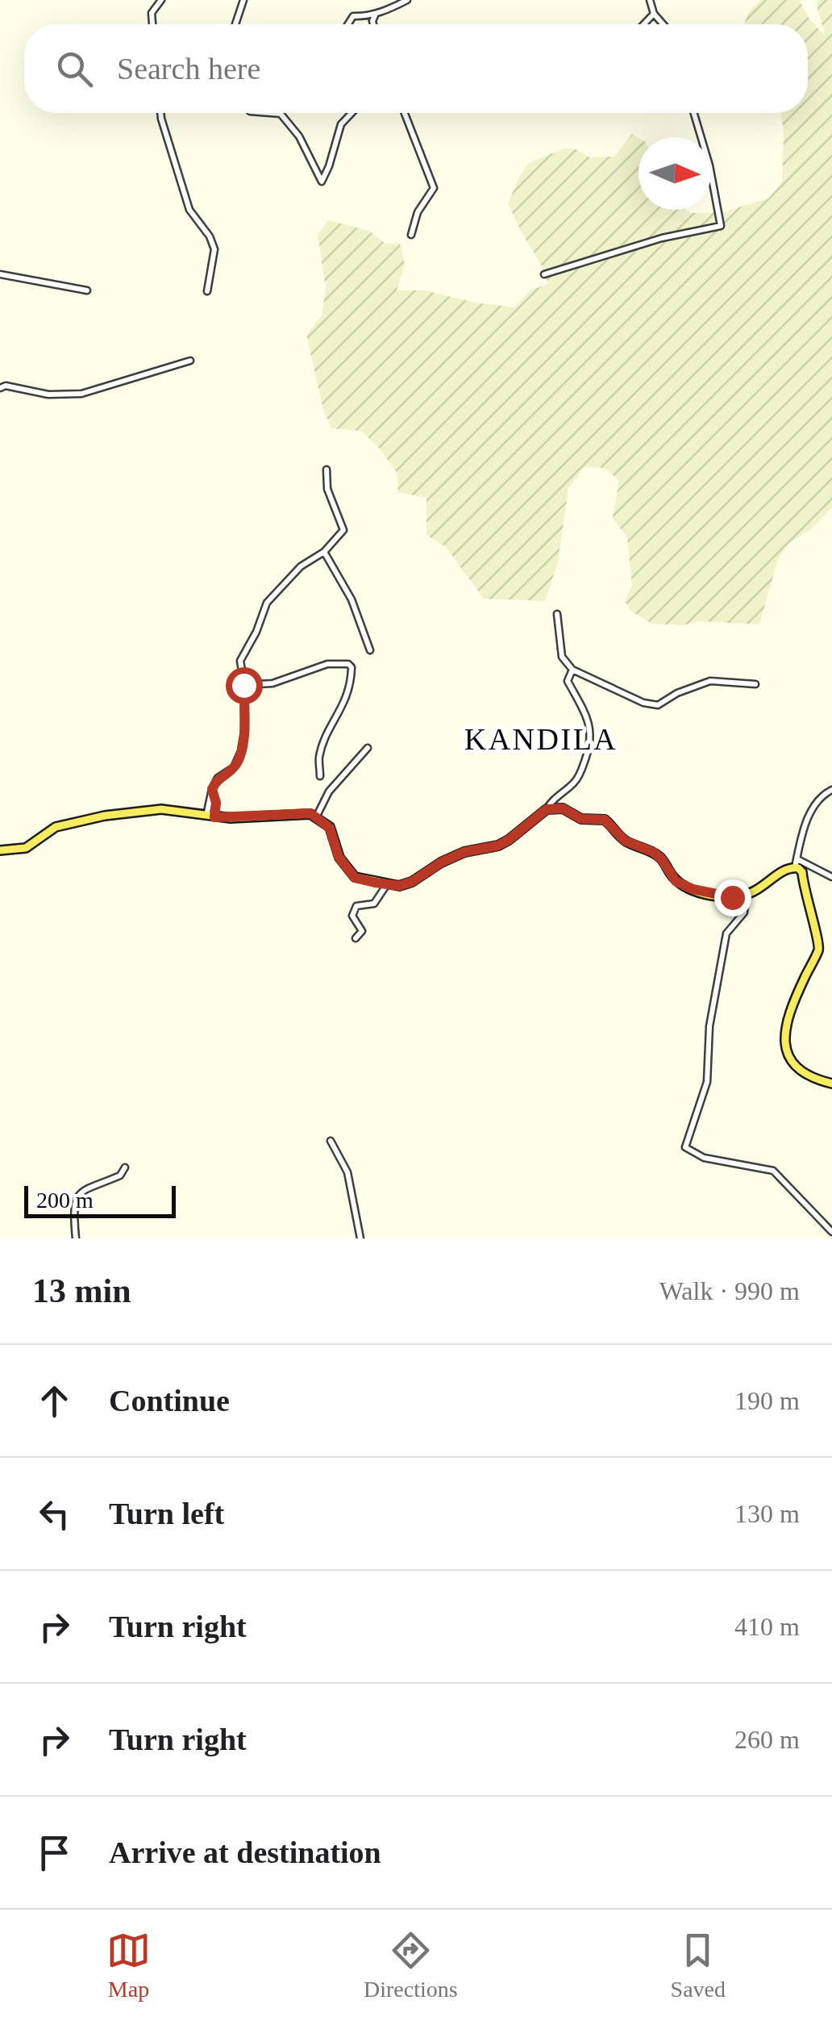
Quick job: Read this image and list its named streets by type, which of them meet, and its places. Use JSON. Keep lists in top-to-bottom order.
{
  "districts": ["KANDILA"],
  "scale_bar": "200 m",
  "north": "right",
  "page": {
    "search": "Search here",
    "scale": "200 m",
    "heading": ["13 min", "Walk · 990 m"],
    "list": [
      ["Continue", "190 m"],
      ["Turn left", "130 m"],
      ["Turn right", "410 m"],
      ["Turn right", "260 m"],
      "Arrive at destination"
    ],
    "nav": ["Map", "Directions", "Saved"]
  }
}
